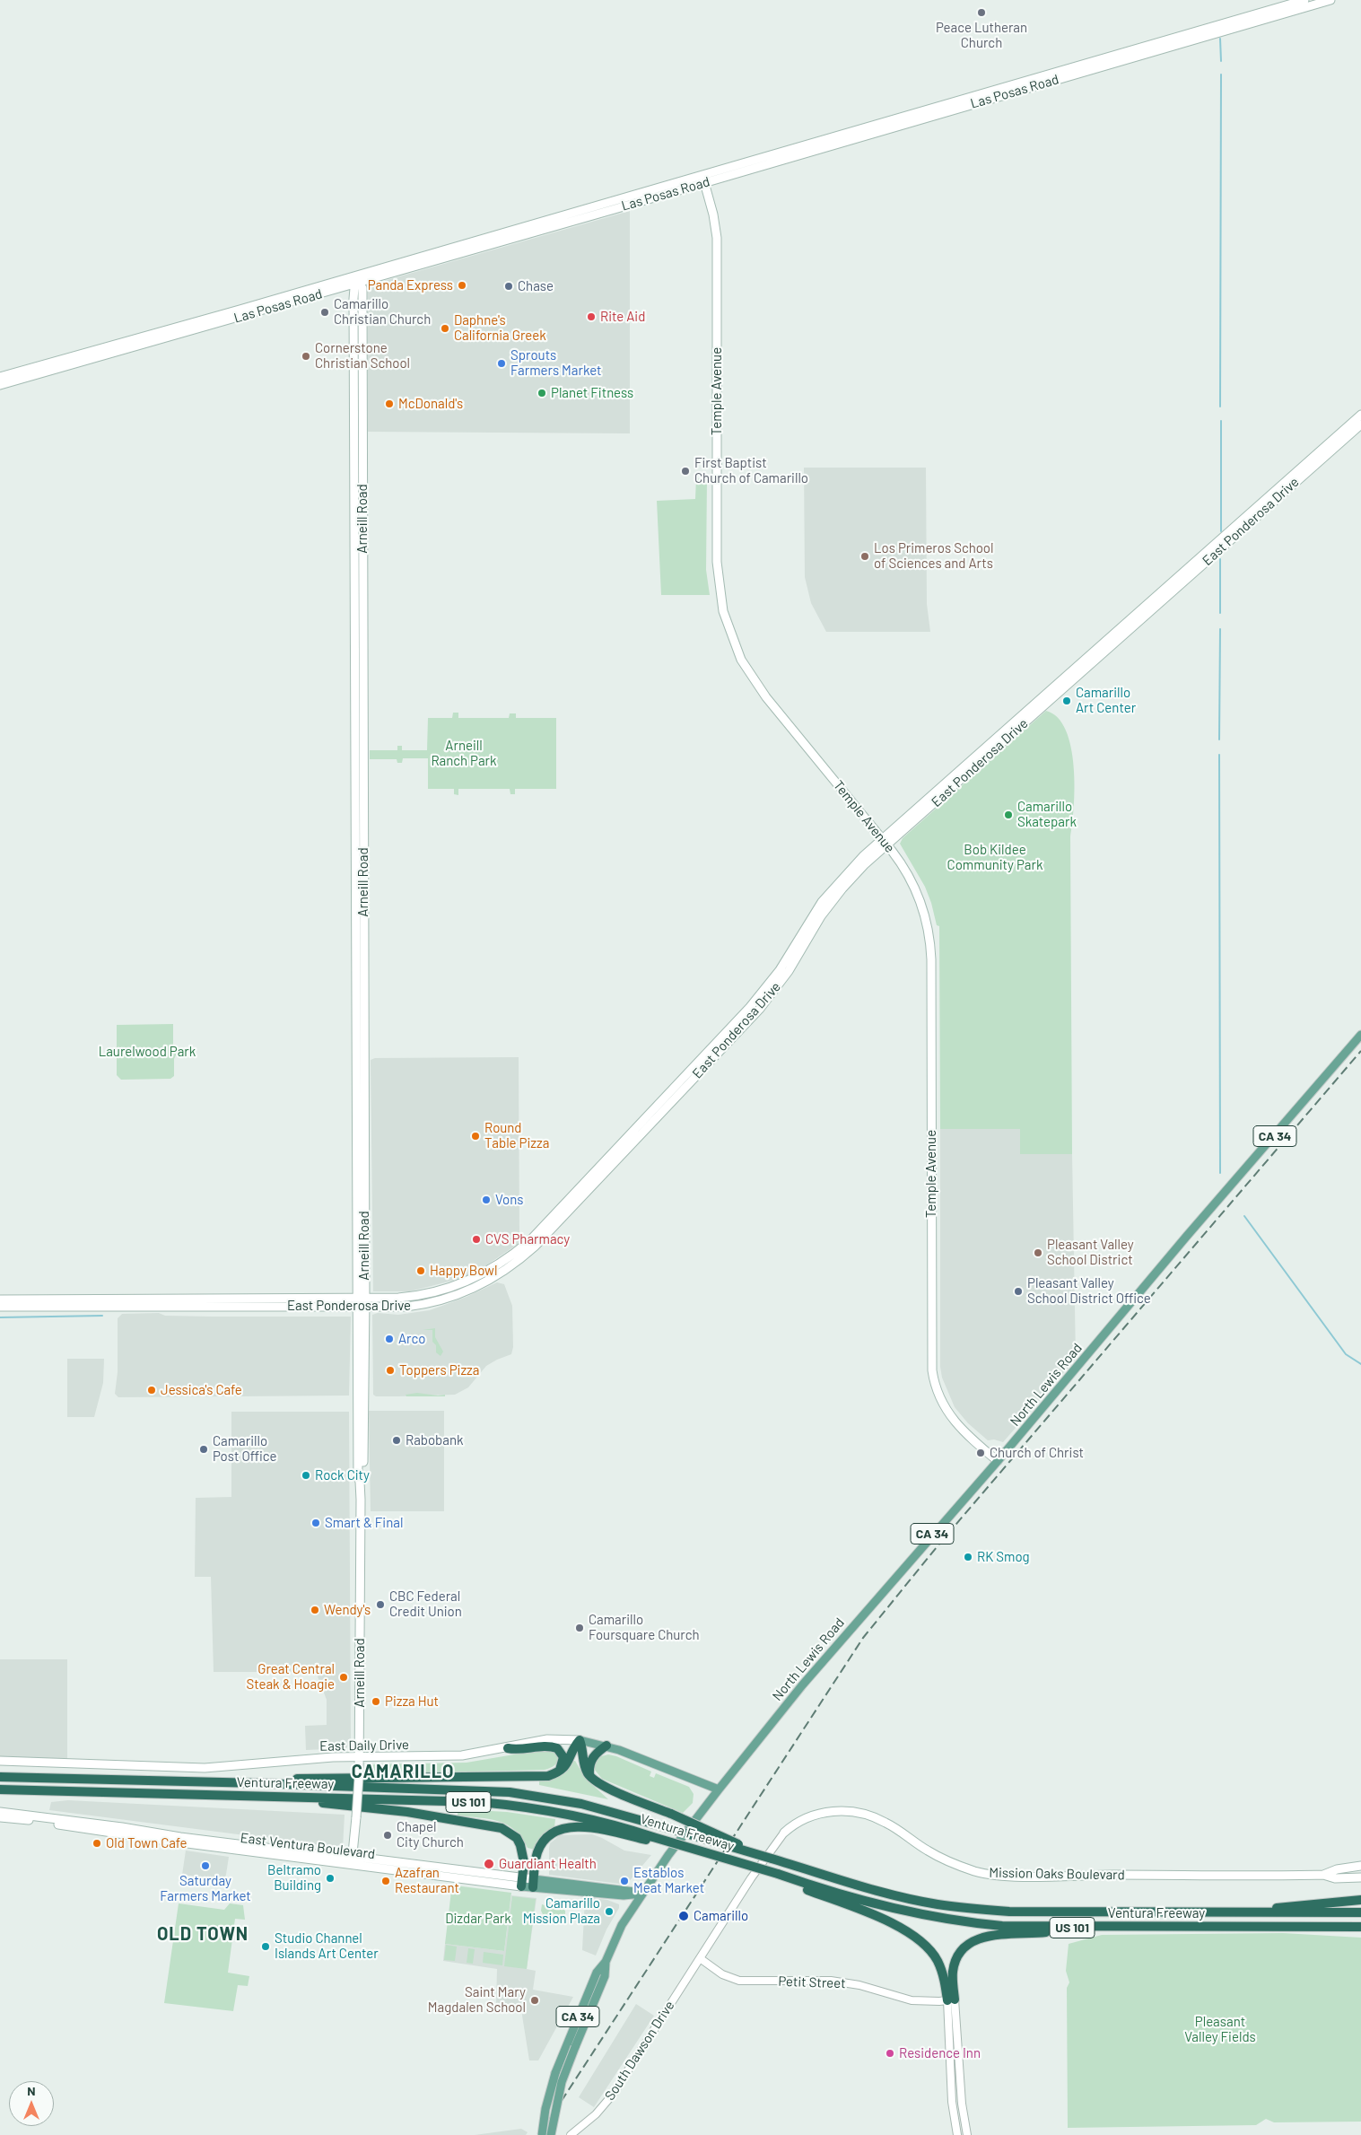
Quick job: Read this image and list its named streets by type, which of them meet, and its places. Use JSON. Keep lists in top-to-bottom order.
{
  "streets": {
    "highway": ["Ventura Freeway", "US 101"],
    "main road": [
      "Las Posas Road",
      "Temple Avenue",
      "Arneill Road",
      "East Ponderosa Drive",
      "CA 34",
      "North Lewis Road",
      "East Daily Drive",
      "East Ventura Boulevard",
      "Mission Oaks Boulevard"
    ],
    "street": ["Petit Street", "South Dawson Drive"]
  },
  "crossings": [
    ["Las Posas Road", "Temple Avenue"],
    ["Las Posas Road", "Arneill Road"],
    ["Temple Avenue", "East Ponderosa Drive"],
    ["Temple Avenue", "North Lewis Road"],
    ["Arneill Road", "East Ponderosa Drive"],
    ["Arneill Road", "East Daily Drive"],
    ["Arneill Road", "East Ventura Boulevard"],
    ["CA 34", "North Lewis Road"],
    ["CA 34", "East Ventura Boulevard"],
    ["North Lewis Road", "East Daily Drive"],
    ["North Lewis Road", "East Ventura Boulevard"],
    ["Mission Oaks Boulevard", "South Dawson Drive"],
    ["Petit Street", "South Dawson Drive"]
  ],
  "districts": ["CAMARILLO", "OLD TOWN"],
  "parks": [
    "Arneill Ranch Park",
    "Bob Kildee Community Park",
    "Laurelwood Park",
    "Dizdar Park",
    "Pleasant Valley Fields"
  ],
  "places": [
    "Peace Lutheran Church",
    "Panda Express",
    "Chase",
    "Camarillo Christian Church",
    "Rite Aid",
    "Daphne's California Greek",
    "Cornerstone Christian School",
    "Sprouts Farmers Market",
    "Planet Fitness",
    "McDonald's",
    "First Baptist Church of Camarillo",
    "Los Primeros School of Sciences and Arts",
    "Camarillo Art Center",
    "Camarillo Skatepark",
    "Round Table Pizza",
    "Vons",
    "CVS Pharmacy",
    "Pleasant Valley School District",
    "Happy Bowl",
    "Pleasant Valley School District Office",
    "Arco",
    "Toppers Pizza",
    "Jessica's Cafe",
    "Rabobank",
    "Camarillo Post Office",
    "Church of Christ",
    "Rock City",
    "Smart & Final",
    "RK Smog",
    "CBC Federal Credit Union",
    "Wendy's",
    "Camarillo Foursquare Church",
    "Great Central Steak & Hoagie",
    "Pizza Hut",
    "Chapel City Church",
    "Old Town Cafe",
    "Guardiant Health",
    "Saturday Farmers Market",
    "Beltramo Building",
    "Azafran Restaurant",
    "Establos Meat Market",
    "Camarillo Mission Plaza",
    "Camarillo",
    "Studio Channel Islands Art Center",
    "Saint Mary Magdalen School",
    "Residence Inn"
  ],
  "north": "top"
}
